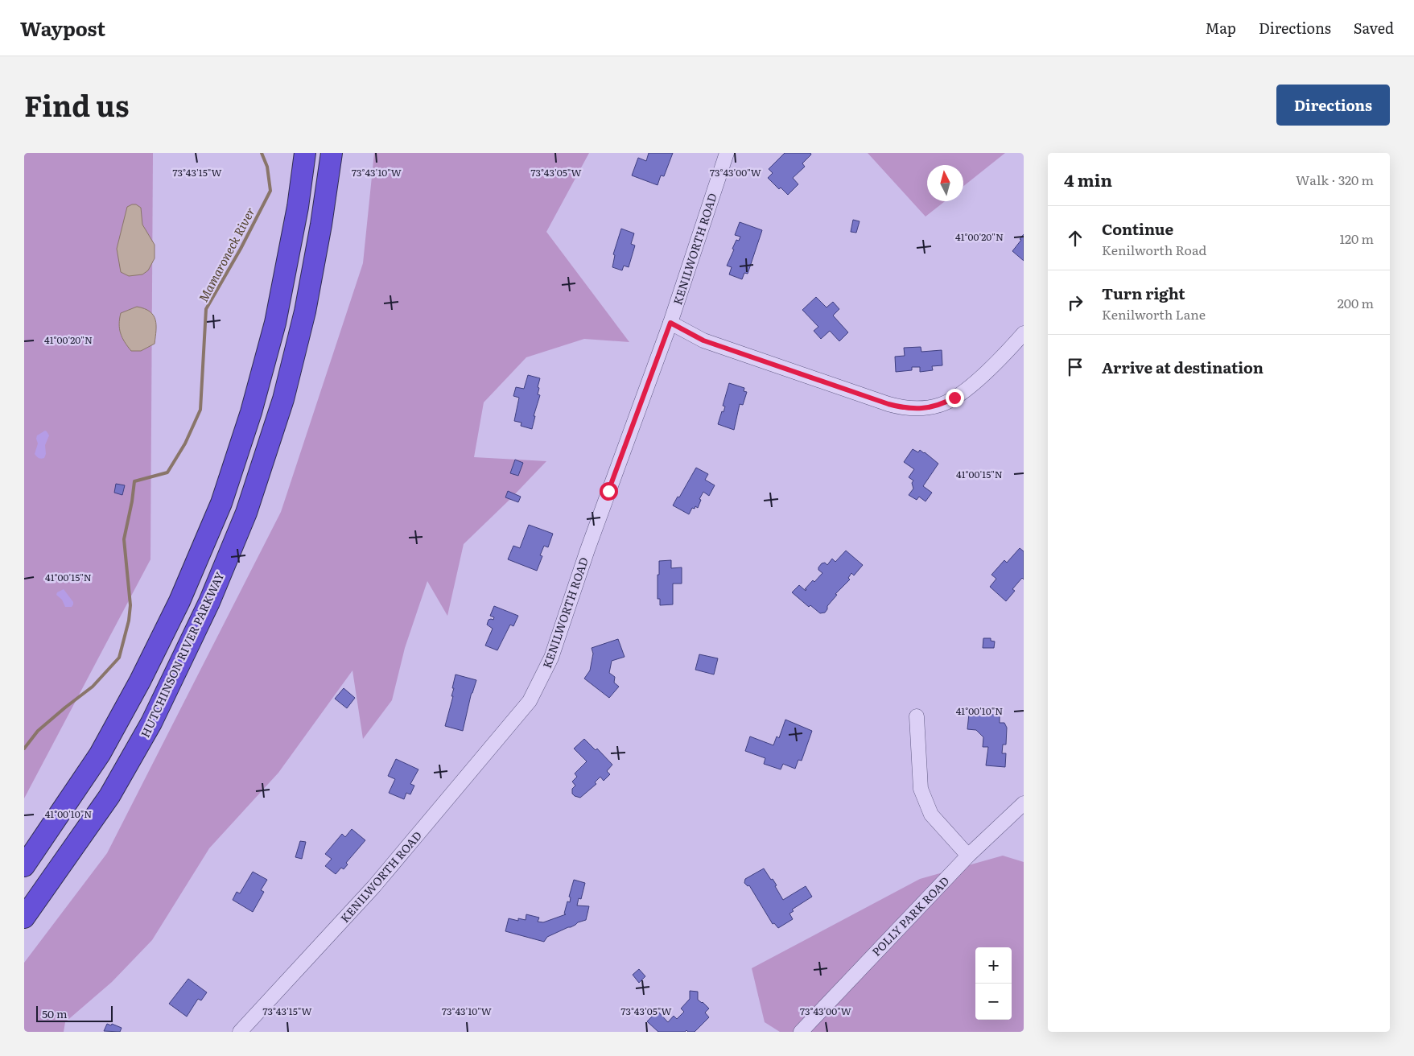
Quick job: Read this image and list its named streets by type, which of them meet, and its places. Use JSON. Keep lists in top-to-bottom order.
{
  "streets": {
    "highway": ["HUTCHINSON RIVER PARKWAY"],
    "street": ["KENILWORTH ROAD", "POLLY PARK ROAD"]
  },
  "water": ["Mamaroneck River"],
  "scale_bar": "50 m",
  "north": "top",
  "page": {
    "header": "Waypost",
    "nav": ["Map", "Directions", "Saved"],
    "title": "Find us",
    "buttons": "Directions",
    "heading": ["4 min", "Walk · 320 m"],
    "list": [
      ["Continue", "Kenilworth Road", "120 m"],
      ["Turn right", "Kenilworth Lane", "200 m"],
      "Arrive at destination"
    ],
    "map_buttons": ["+", "−"],
    "scale": "50 m"
  },
  "coordinates": [
    "73°43'15\"W",
    "73°43'10\"W",
    "73°43'05\"W",
    "73°43'00\"W",
    "41°00'20\"N",
    "41°00'15\"N",
    "41°00'10\"N"
  ]
}
